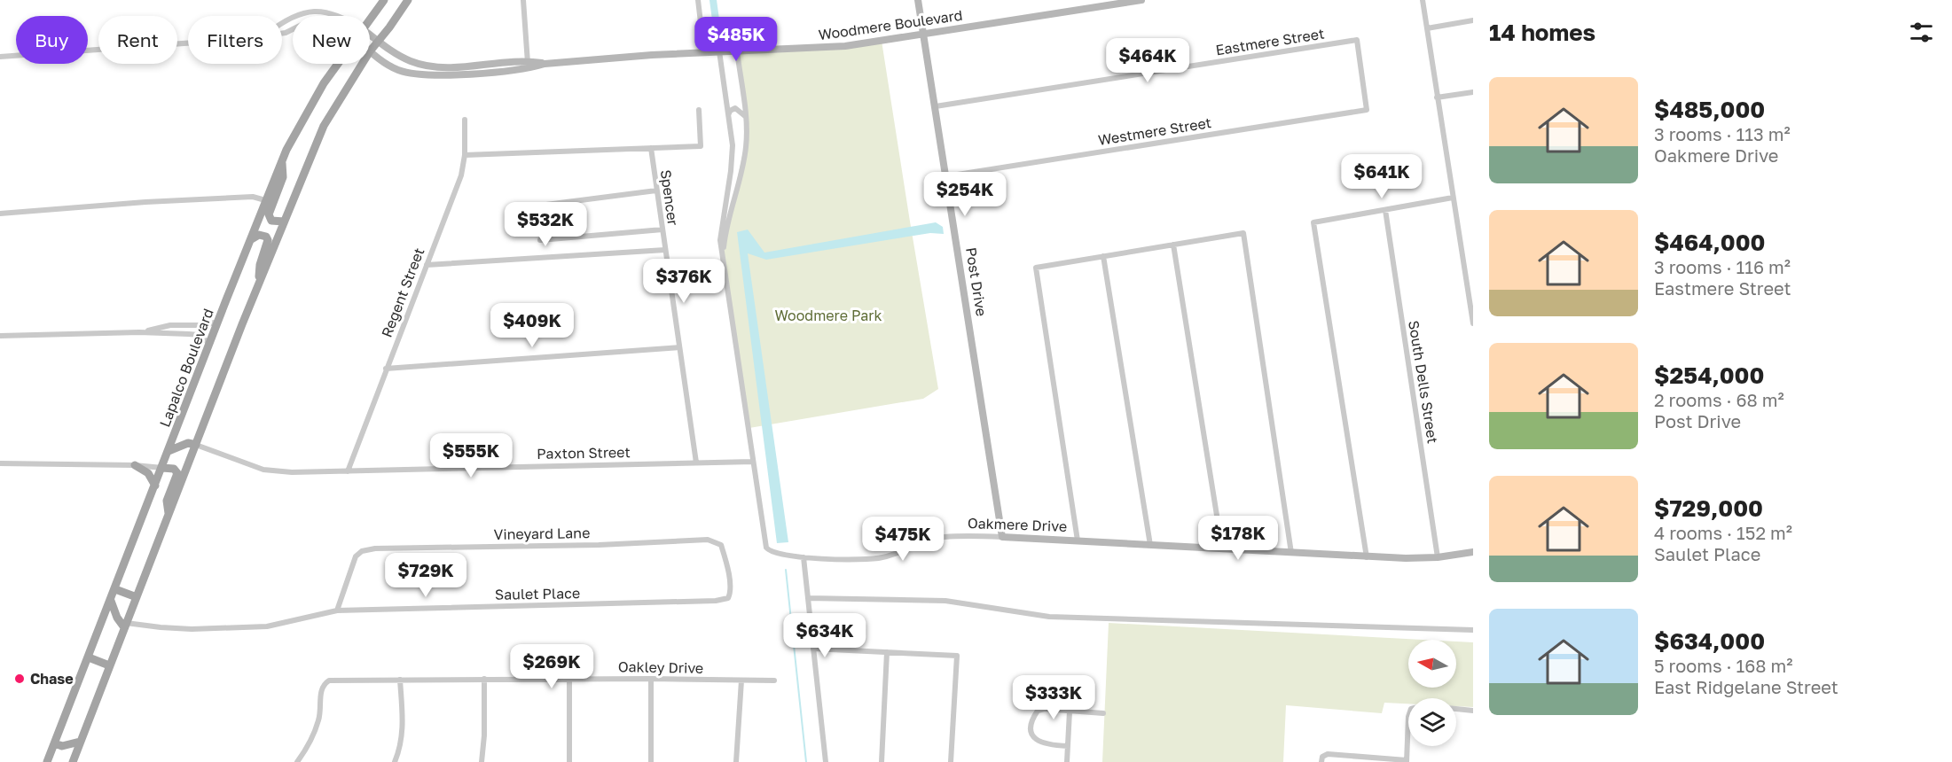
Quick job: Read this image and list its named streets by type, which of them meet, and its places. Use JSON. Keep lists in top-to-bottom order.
{
  "streets": {
    "main road": ["Lapalco Boulevard"],
    "street": [
      "Woodmere Boulevard",
      "Eastmere Street",
      "Westmere Street",
      "Spencer",
      "Post Drive",
      "Regent Street",
      "South Dells Street",
      "Paxton Street",
      "Oakmere Drive",
      "Vineyard Lane",
      "Saulet Place",
      "Oakley Drive"
    ]
  },
  "crossings": [
    ["Woodmere Boulevard", "Post Drive"],
    ["Woodmere Boulevard", "Oakmere Drive"],
    ["Eastmere Street", "Westmere Street"],
    ["Eastmere Street", "Post Drive"],
    ["Westmere Street", "Post Drive"],
    ["Spencer", "Paxton Street"],
    ["Post Drive", "Oakmere Drive"],
    ["Regent Street", "Paxton Street"],
    ["South Dells Street", "Oakmere Drive"],
    ["Paxton Street", "Oakmere Drive"],
    ["Vineyard Lane", "Saulet Place"]
  ],
  "parks": ["Woodmere Park"],
  "places": ["Chase"],
  "north": "left",
  "page": {
    "heading": "14 homes",
    "chip": [
      "Buy",
      "Rent",
      "Filters",
      "New"
    ],
    "price": [
      "$485K",
      "$464K",
      "$641K",
      "$254K",
      "$532K",
      "$376K",
      "$409K",
      "$555K",
      "$178K",
      "$475K",
      "$729K",
      "$634K",
      "$269K",
      "$333K"
    ],
    "list": [
      {
        "name": "$485,000",
        "note": "3 rooms · 113 m² · Oakmere Drive"
      },
      {
        "name": "$464,000",
        "note": "3 rooms · 116 m² · Eastmere Street"
      },
      {
        "name": "$254,000",
        "note": "2 rooms · 68 m² · Post Drive"
      },
      {
        "name": "$729,000",
        "note": "4 rooms · 152 m² · Saulet Place"
      },
      {
        "name": "$634,000",
        "note": "5 rooms · 168 m² · East Ridgelane Street"
      }
    ]
  }
}
